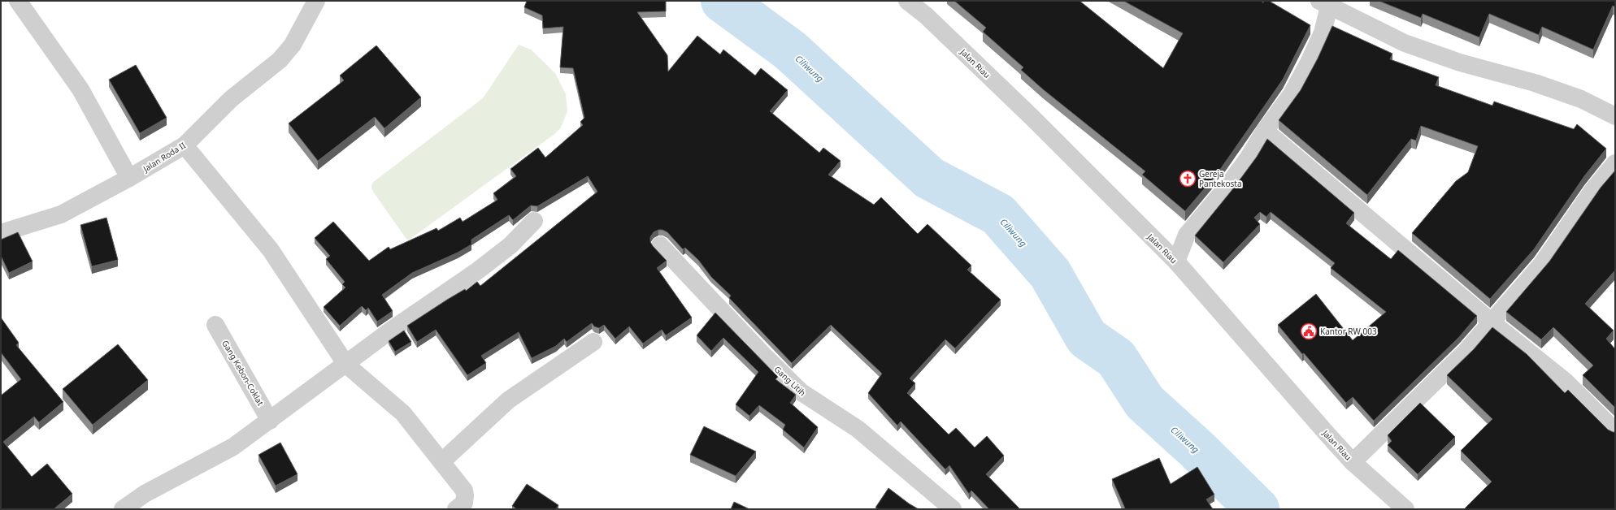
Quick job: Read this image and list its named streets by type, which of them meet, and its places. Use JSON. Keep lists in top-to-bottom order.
{
  "streets": {
    "street": [
      "Jalan Riau",
      "Jalan Roda II",
      "Gang Kebon-Coklat",
      "Gang Litih"
    ]
  },
  "water": ["Ciliwung"],
  "places": {
    "church": ["Gereja Pantekosta"],
    "public building": ["Kantor RW 003"]
  }
}
